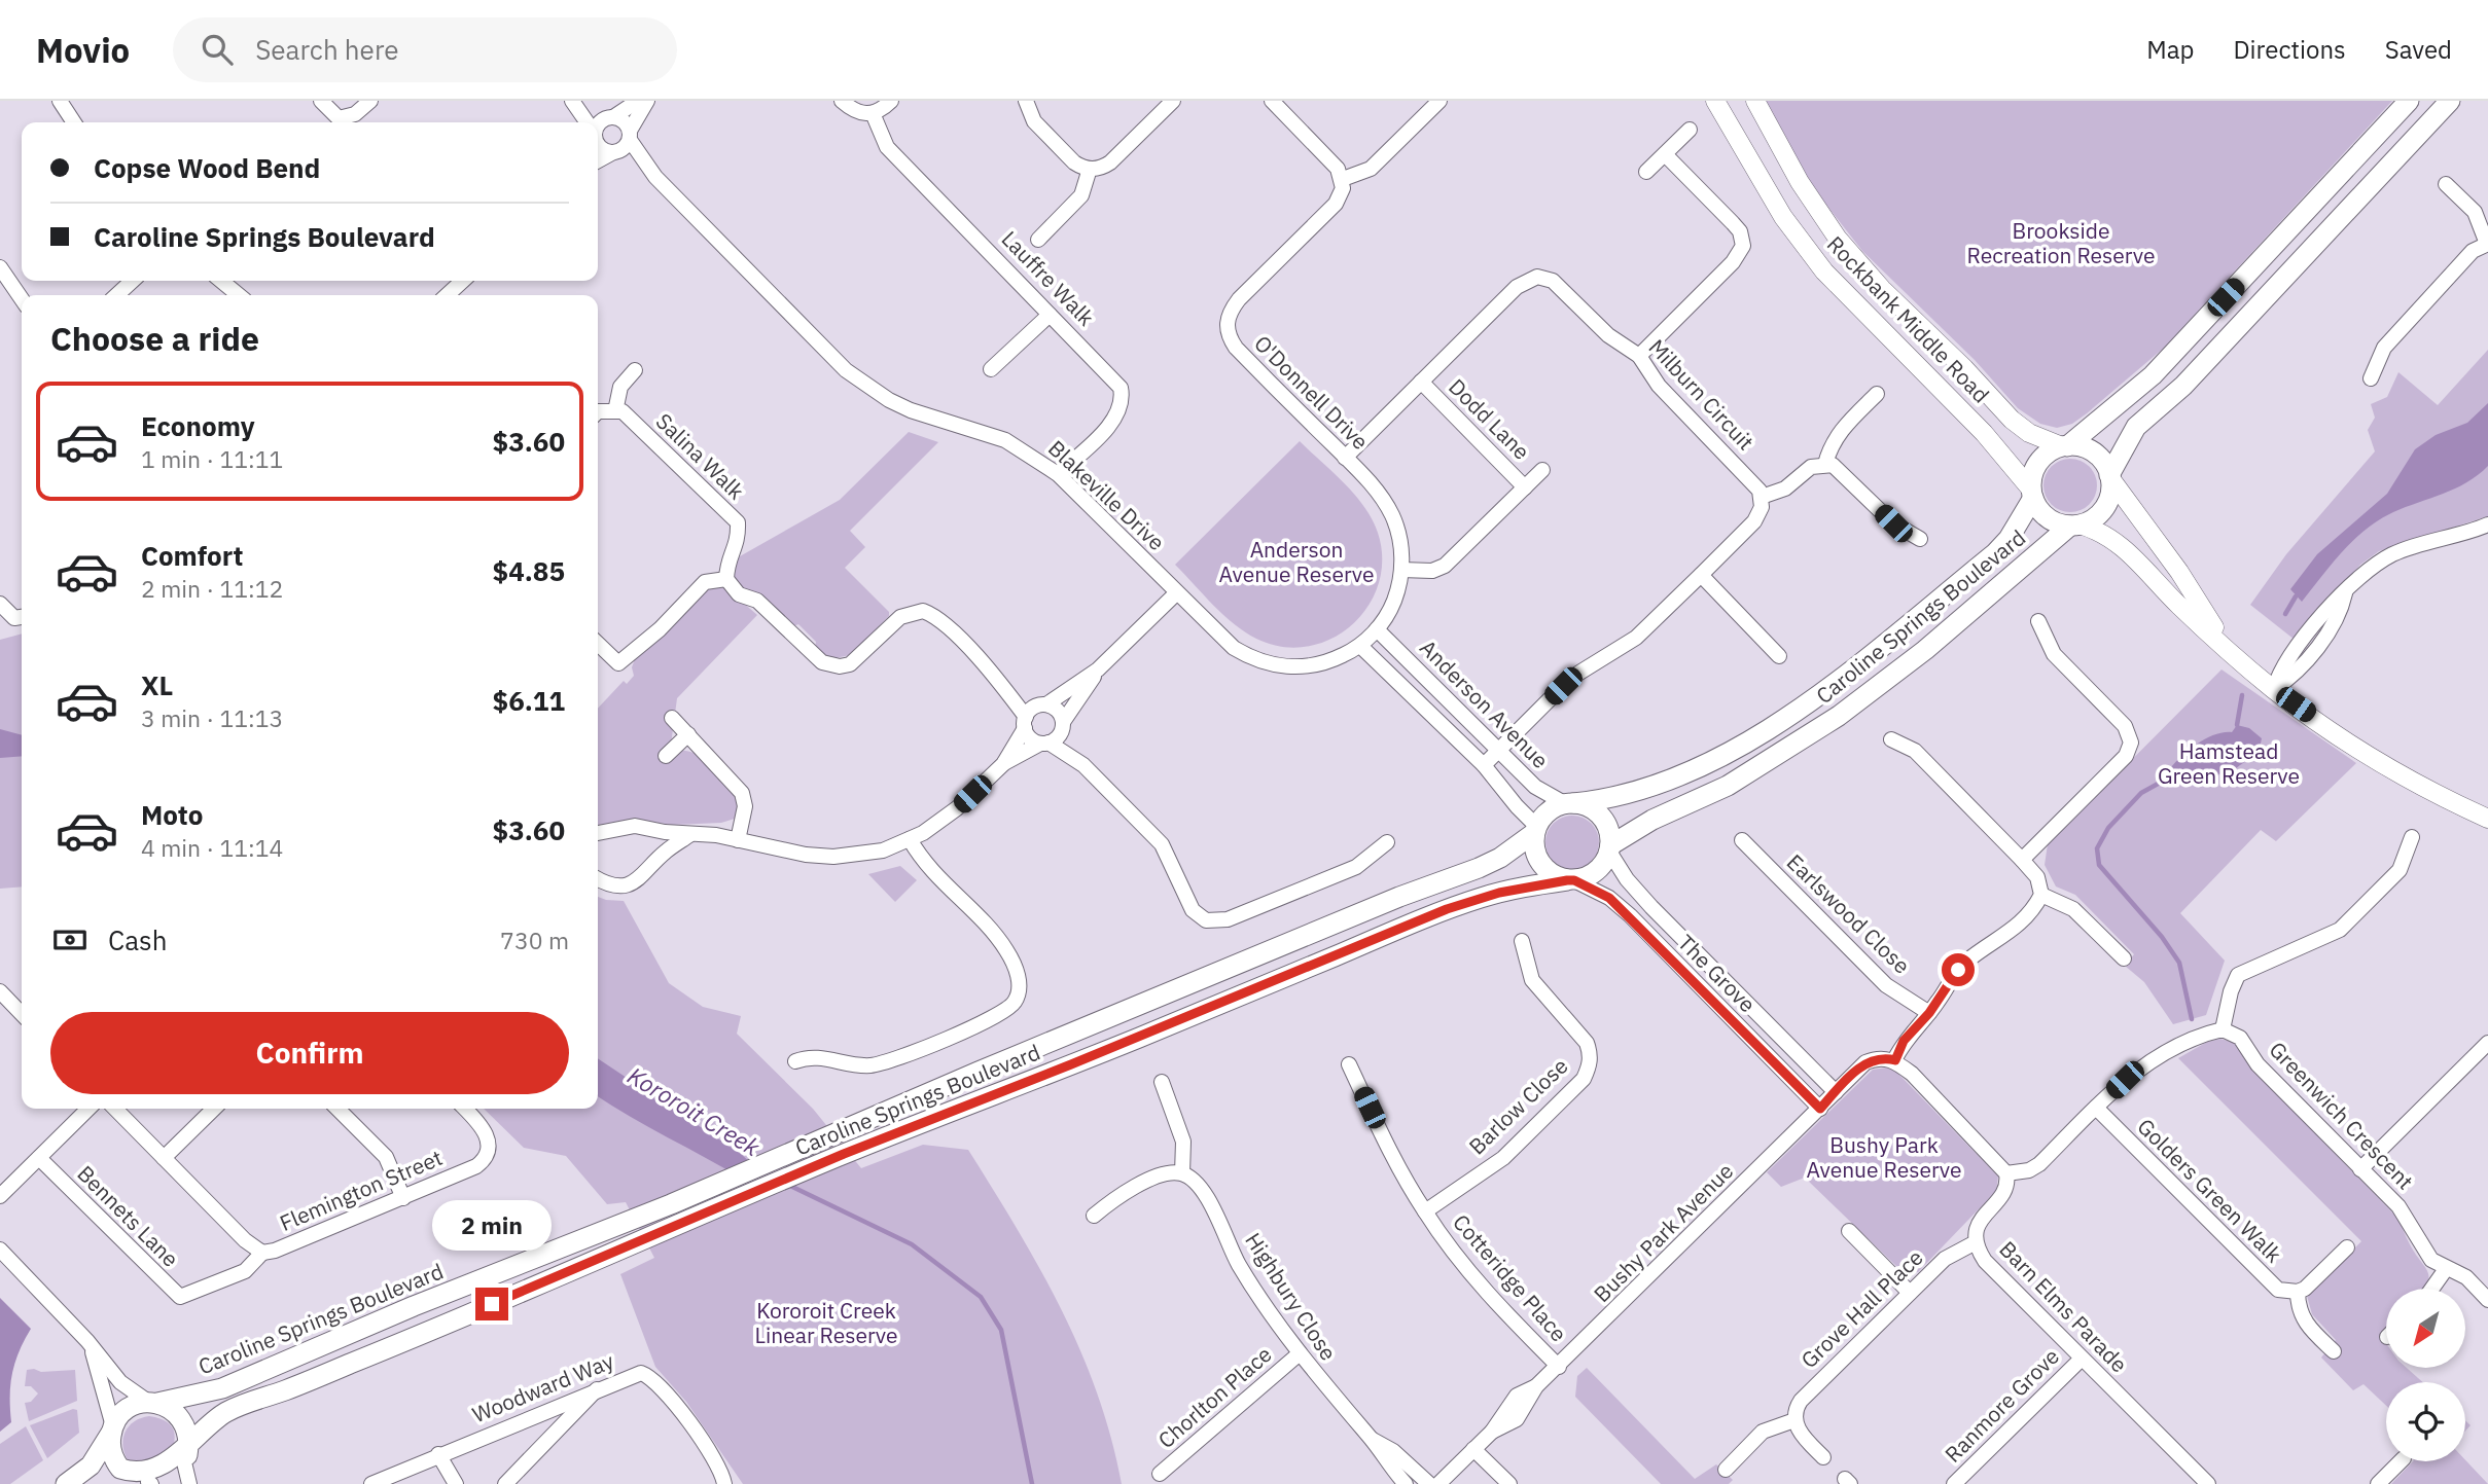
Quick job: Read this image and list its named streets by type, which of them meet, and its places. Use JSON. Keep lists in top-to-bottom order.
{
  "streets": {
    "main road": ["Caroline Springs Boulevard"],
    "street": [
      "Lauffre Walk",
      "Rockbank Middle Road",
      "O'Donnell Drive",
      "Milburn Circuit",
      "Dodd Lane",
      "Salina Walk",
      "Blakeville Drive",
      "Anderson Avenue",
      "Earlswood Close",
      "The Grove",
      "Barlow Close",
      "Greenwich Crescent",
      "Flemington Street",
      "Golders Green Walk",
      "Bennets Lane",
      "Bushy Park Avenue",
      "Cotteridge Place",
      "Highbury Close",
      "Barn Elms Parade",
      "Grove Hall Place",
      "Woodward Way",
      "Chorlton Place",
      "Ranmore Grove"
    ]
  },
  "crossings": [
    ["Lauffre Walk", "Blakeville Drive"],
    ["Rockbank Middle Road", "Caroline Springs Boulevard"],
    ["O'Donnell Drive", "Milburn Circuit"],
    ["O'Donnell Drive", "Blakeville Drive"],
    ["O'Donnell Drive", "Anderson Avenue"],
    ["Milburn Circuit", "Dodd Lane"],
    ["Blakeville Drive", "Anderson Avenue"],
    ["Caroline Springs Boulevard", "Anderson Avenue"],
    ["Caroline Springs Boulevard", "The Grove"],
    ["Anderson Avenue", "The Grove"],
    ["The Grove", "Bushy Park Avenue"],
    ["Barlow Close", "Cotteridge Place"],
    ["Flemington Street", "Bennets Lane"],
    ["Bushy Park Avenue", "Cotteridge Place"],
    ["Highbury Close", "Chorlton Place"],
    ["Barn Elms Parade", "Grove Hall Place"],
    ["Barn Elms Parade", "Ranmore Grove"]
  ],
  "water": ["Kororoit Creek"],
  "parks": [
    "Brookside Recreation Reserve",
    "Anderson Avenue Reserve",
    "Hamstead Green Reserve",
    "Bushy Park Avenue Reserve",
    "Kororoit Creek Linear Reserve"
  ],
  "north": "bottom left",
  "page": {
    "header": "Movio",
    "search": "Search here",
    "nav": ["Map", "Directions", "Saved"],
    "banner": ["Copse Wood Bend", "Caroline Springs Boulevard"],
    "heading": "Choose a ride",
    "list": [
      {
        "name": "Economy",
        "note": "1 min · 11:11",
        "value": "$3.60"
      },
      {
        "name": "Comfort",
        "note": "2 min · 11:12",
        "value": "$4.85"
      },
      {
        "name": "XL",
        "note": "3 min · 11:13",
        "value": "$6.11"
      },
      {
        "name": "Moto",
        "note": "4 min · 11:14",
        "value": "$3.60"
      }
    ],
    "pay": ["Cash", "730 m"],
    "buttons": "Confirm",
    "bubble": "2 min"
  }
}
